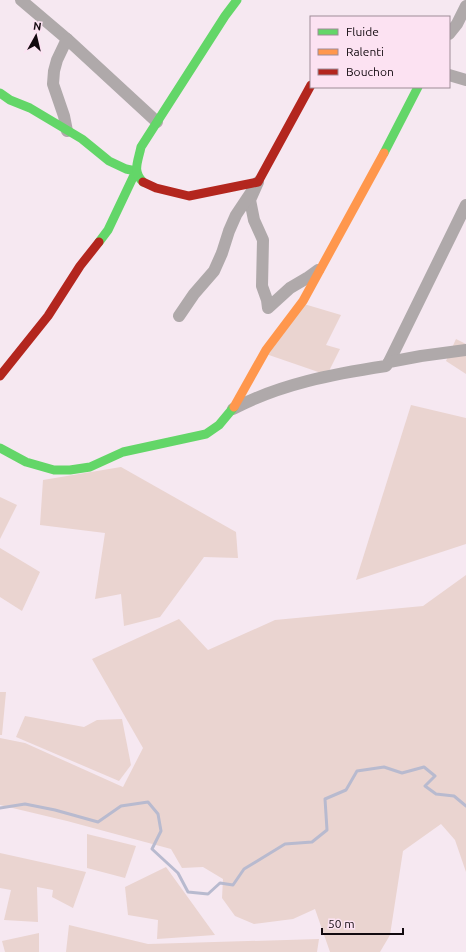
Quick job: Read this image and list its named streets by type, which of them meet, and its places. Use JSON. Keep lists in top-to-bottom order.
{
  "legend": ["Fluide", "Ralenti", "Bouchon"],
  "scale_bar": "50 m",
  "north": "top"
}
